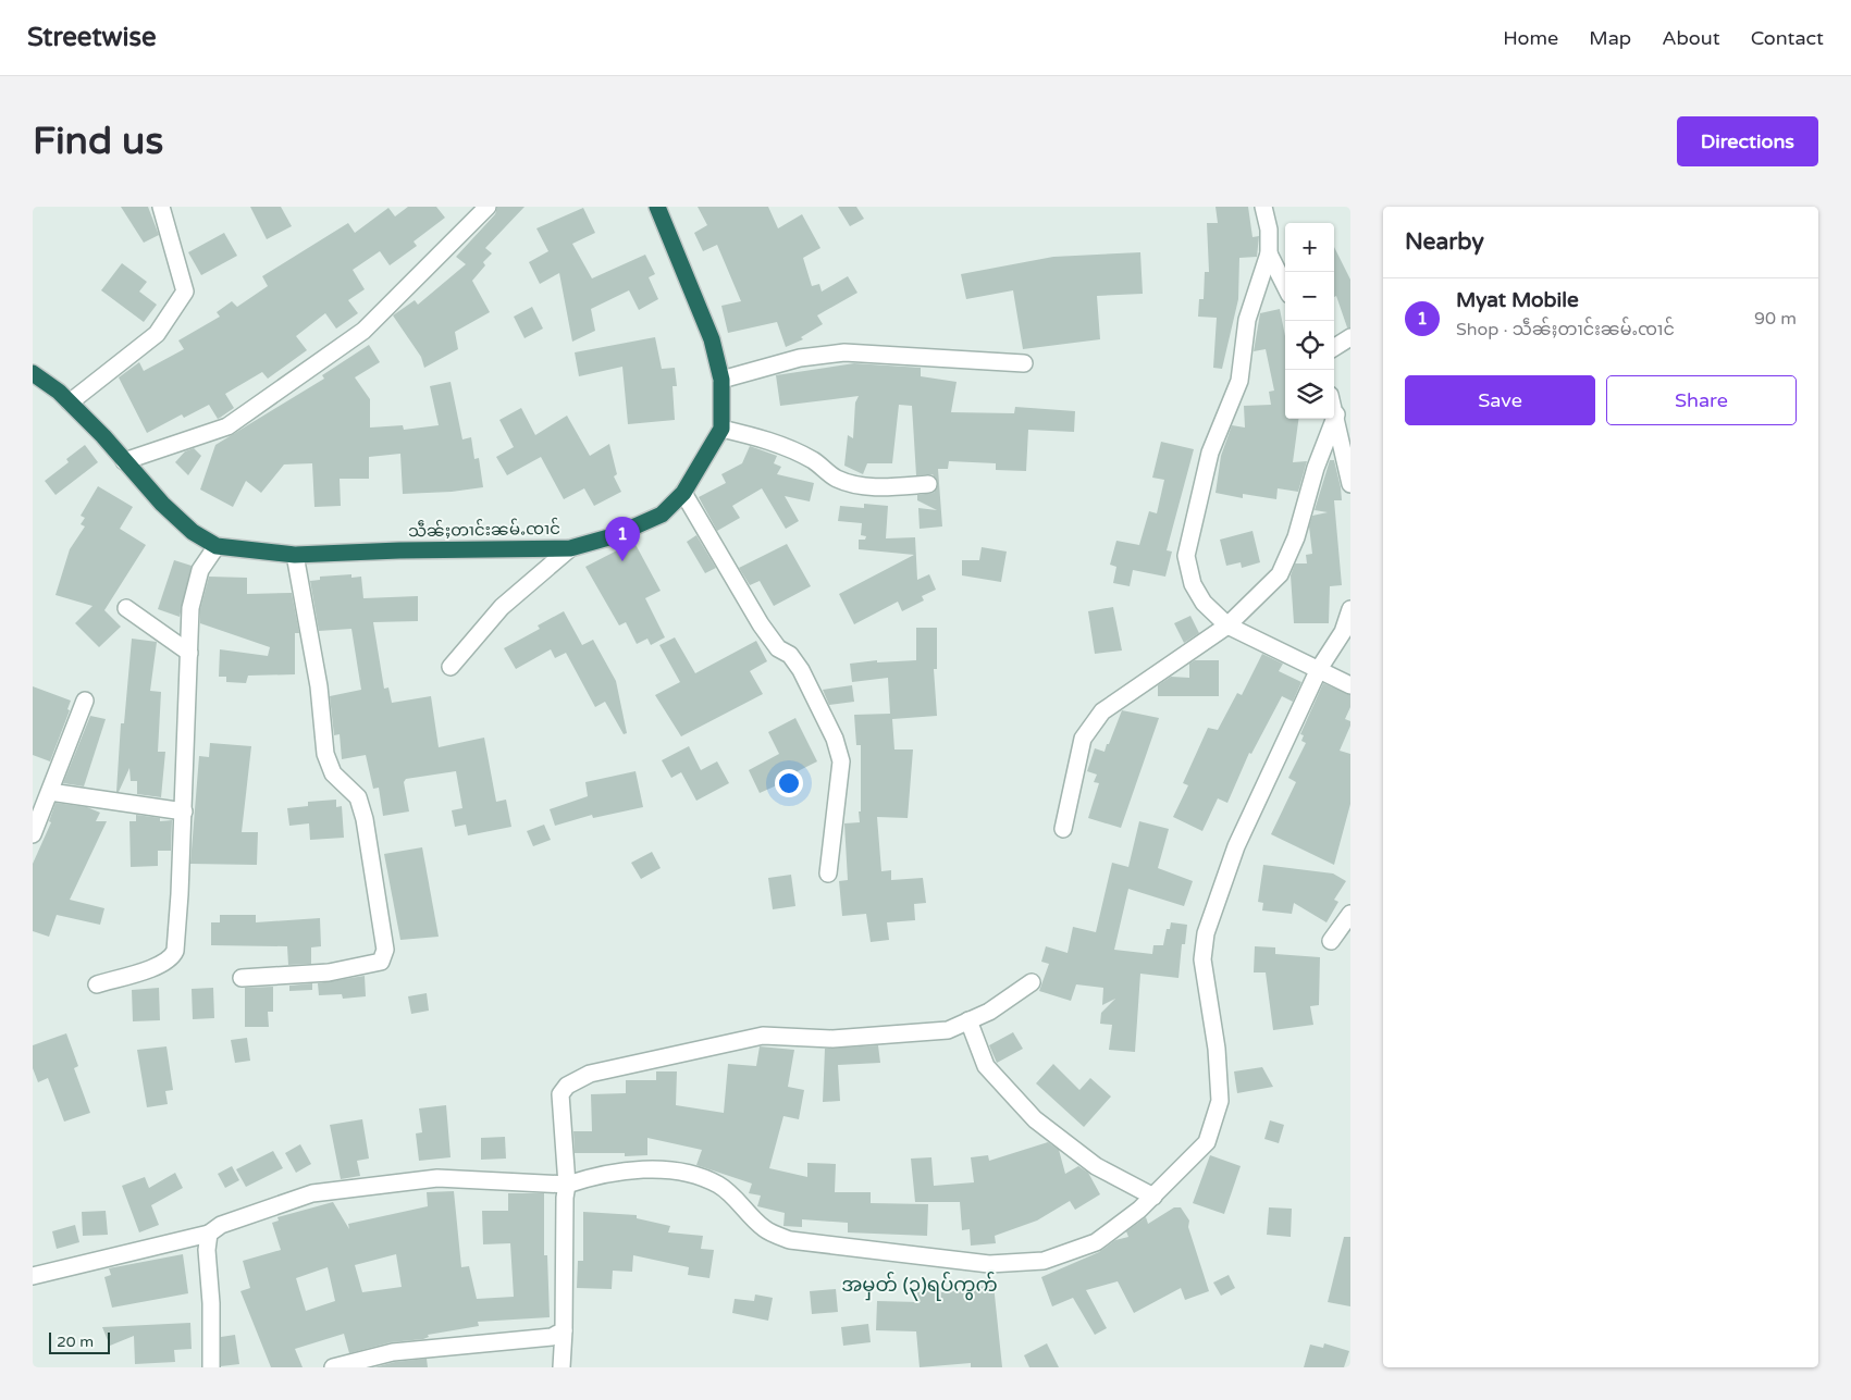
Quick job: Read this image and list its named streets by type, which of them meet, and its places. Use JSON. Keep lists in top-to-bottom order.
{
  "streets": {
    "highway": ["သဵၼ်ႈတၢင်းၼမ်ႉၸၢင်"]
  },
  "districts": ["အမှတ် (၃)ရပ်ကွက်"],
  "scale_bar": "20 m",
  "page": {
    "header": "Streetwise",
    "nav": [
      "Home",
      "Map",
      "About",
      "Contact"
    ],
    "buttons": [
      "Directions",
      ["Save", "Share"]
    ],
    "title": "Find us",
    "heading": "Nearby",
    "map_buttons": ["+", "−"],
    "list": [
      {
        "mark": "1",
        "name": "Myat Mobile",
        "note": "Shop · သဵၼ်ႈတၢင်းၼမ်ႉၸၢင်",
        "value": "90 m"
      }
    ],
    "pins": "1",
    "scale": "20 m"
  }
}
